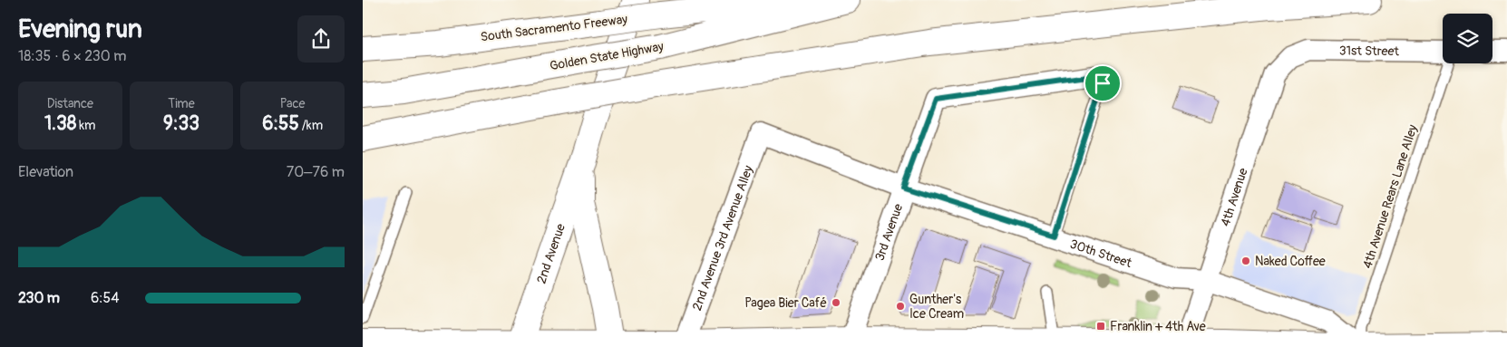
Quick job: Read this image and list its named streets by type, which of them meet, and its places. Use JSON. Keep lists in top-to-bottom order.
{
  "streets": {
    "main road": ["South Sacramento Freeway", "Golden State Highway", "2nd Avenue"],
    "street": [
      "31st Street",
      "4th Avenue",
      "3rd Avenue",
      "2nd Avenue 3rd Avenue Alley",
      "30th Street"
    ],
    "lane": ["4th Avenue Rears Lane Alley"]
  },
  "crossings": [
    ["31st Street", "4th Avenue"],
    ["4th Avenue Rears Lane Alley", "30th Street"],
    ["4th Avenue", "30th Street"],
    ["3rd Avenue", "30th Street"],
    ["2nd Avenue 3rd Avenue Alley", "30th Street"]
  ],
  "places": {
    "other": ["Naked Coffee", "Pagea Bier Café", "Gunther's Ice Cream"],
    "transit": ["Franklin + 4th Ave"]
  },
  "page": {
    "heading": ["Evening run", "18:35 · 6 × 230 m"],
    "stats": [
      ["Distance", "1.38 km"],
      ["Time", "9:33"],
      ["Pace", "6:55 /km"]
    ],
    "chart": ["Elevation", "70–76 m"],
    "list": [
      {
        "name": "230 m",
        "note": "6:54"
      }
    ]
  }
}
